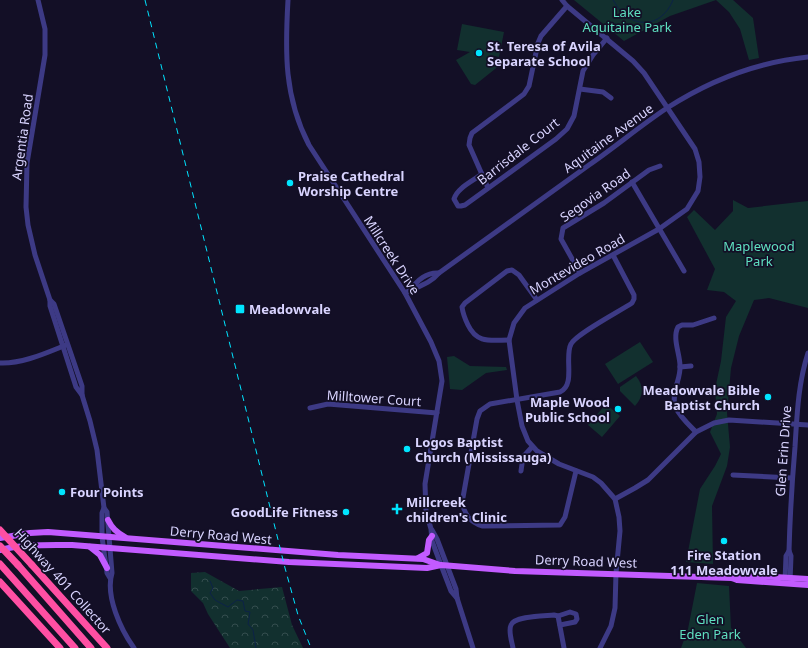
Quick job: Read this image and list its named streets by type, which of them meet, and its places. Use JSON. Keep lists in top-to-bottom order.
{
  "streets": {
    "highway": ["Highway 401 Collector"],
    "main road": ["Derry Road West"],
    "street": [
      "Argentia Road",
      "Aquitaine Avenue",
      "Barrisdale Court",
      "Segovia Road",
      "Millcreek Drive",
      "Montevideo Road",
      "Milltower Court",
      "Glen Erin Drive"
    ]
  },
  "crossings": [
    ["Argentia Road", "Derry Road West"],
    ["Aquitaine Avenue", "Millcreek Drive"],
    ["Aquitaine Avenue", "Montevideo Road"],
    ["Barrisdale Court", "Montevideo Road"],
    ["Segovia Road", "Montevideo Road"],
    ["Millcreek Drive", "Milltower Court"],
    ["Millcreek Drive", "Derry Road West"],
    ["Glen Erin Drive", "Derry Road West"]
  ],
  "parks": ["Lake Aquitaine Park", "Maplewood Park", "Glen Eden Park"],
  "places": {
    "other": [
      "St. Teresa of Avila Separate School",
      "Praise Cathedral Worship Centre",
      "Meadowvale Bible Baptist Church",
      "Maple Wood Public School",
      "Logos Baptist Church (Mississauga)",
      "Four Points",
      "GoodLife Fitness",
      "Fire Station 111 Meadowvale"
    ],
    "transit": ["Meadowvale"],
    "health": ["Millcreek children's Clinic"]
  }
}
